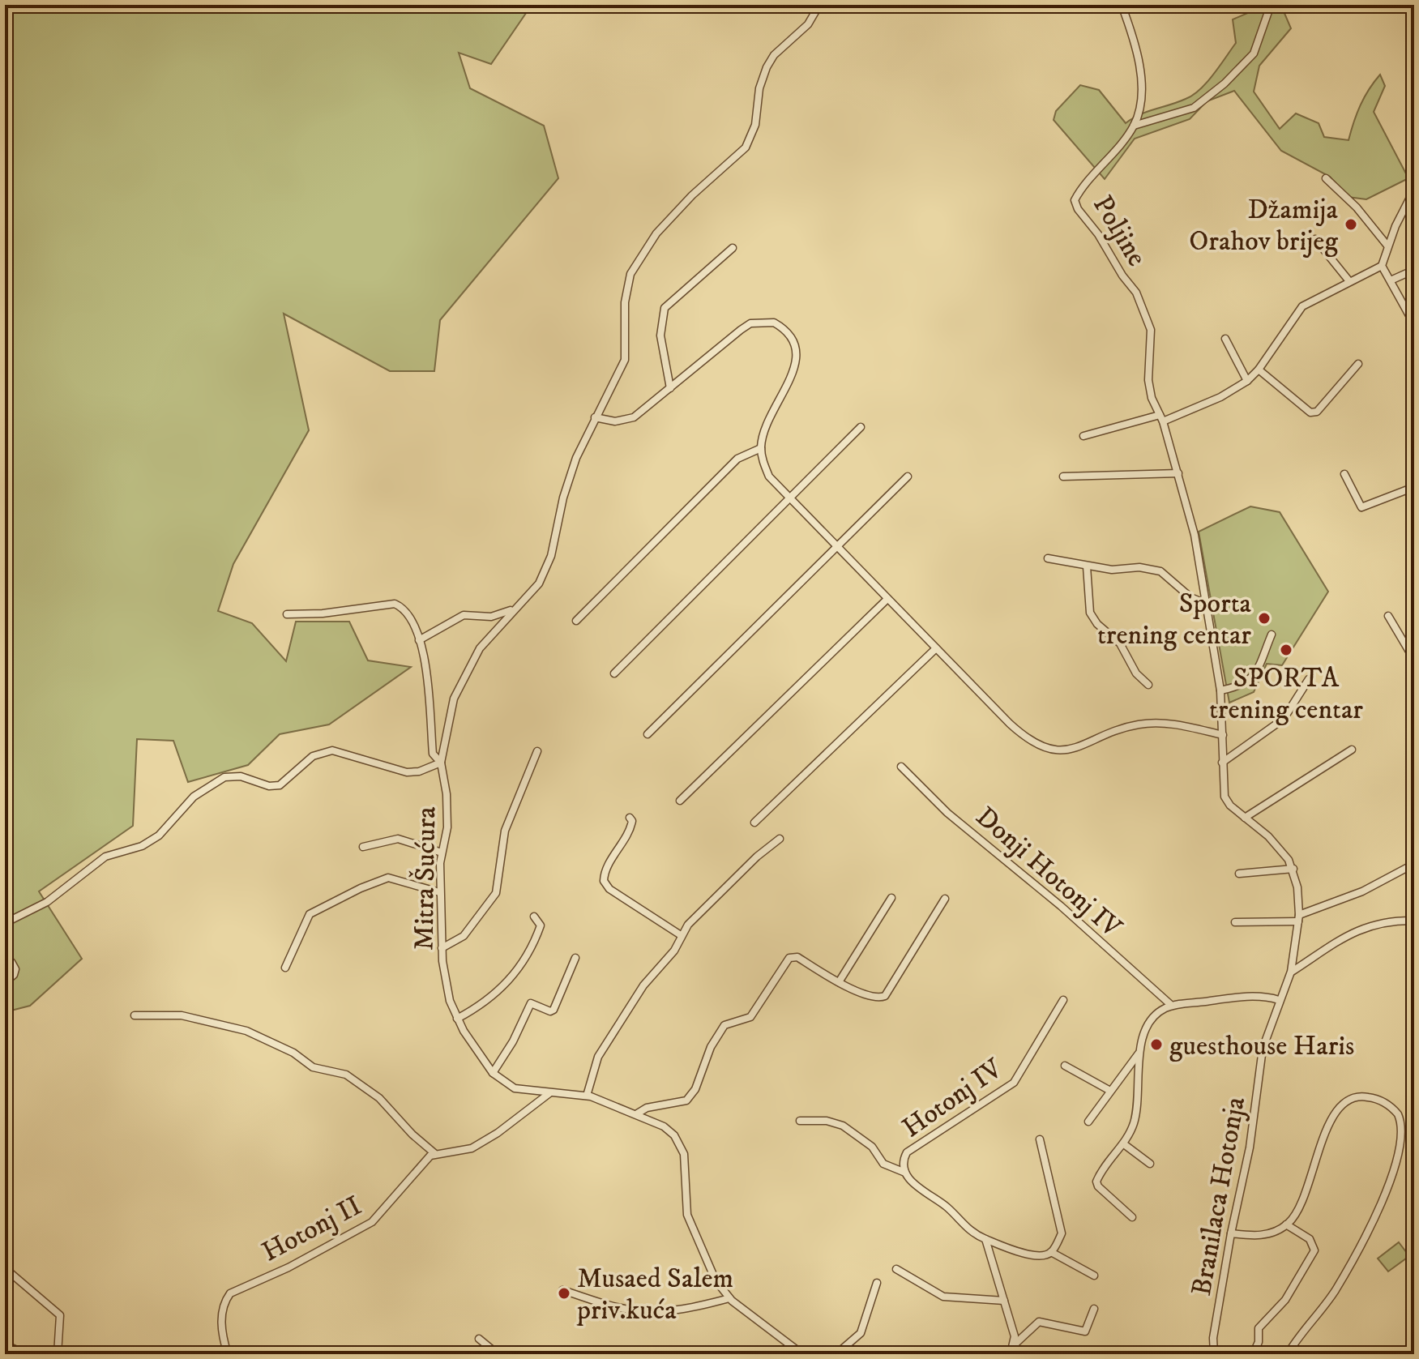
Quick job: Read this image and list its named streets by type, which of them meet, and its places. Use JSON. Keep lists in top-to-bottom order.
{
  "streets": {
    "street": [
      "Poljine",
      "Donji Hotonj IV",
      "Mitra Šućura",
      "Hotonj IV",
      "Branilaca Hotonja",
      "Hotonj II"
    ]
  },
  "places": [
    "Džamija Orahov brijeg",
    "Sporta trening centar",
    "SPORTA trening centar",
    "guesthouse Haris",
    "Musaed Salem priv.kuća"
  ]
}
